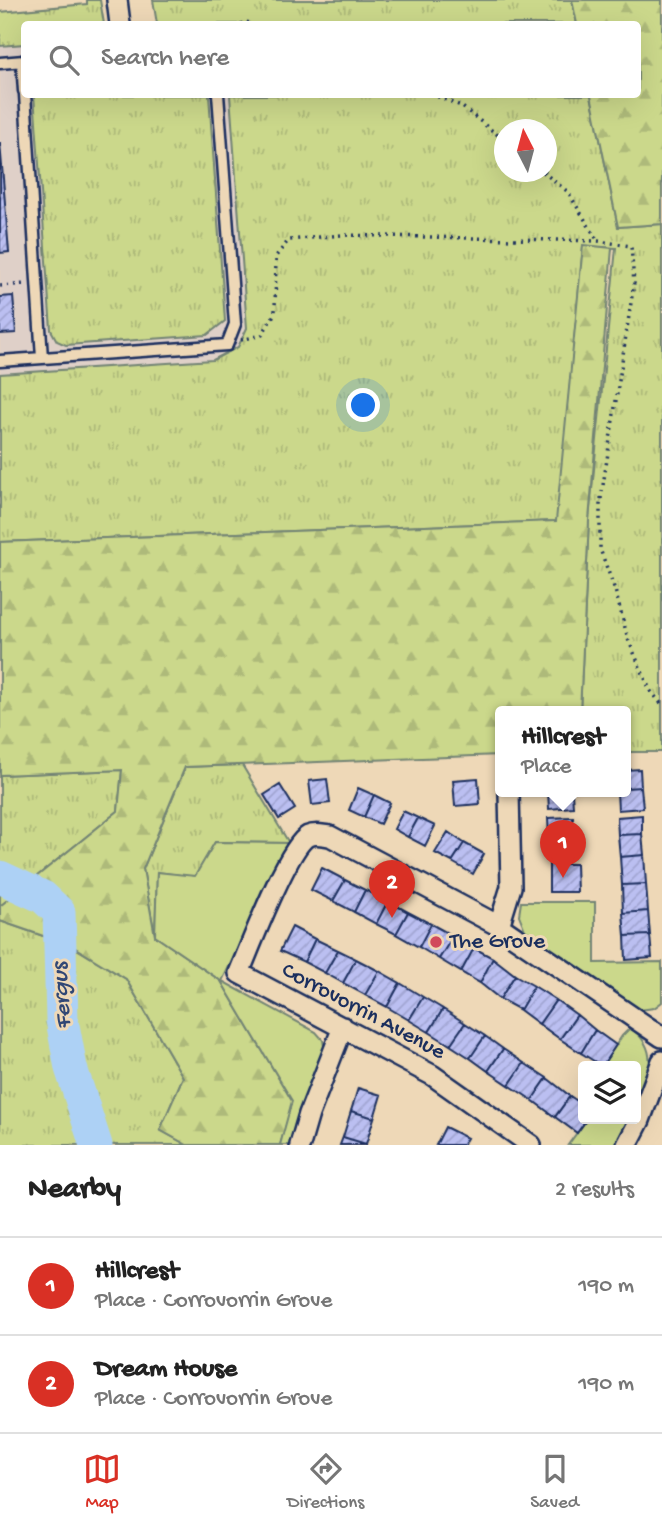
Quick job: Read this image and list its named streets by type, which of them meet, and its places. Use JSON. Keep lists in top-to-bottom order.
{
  "streets": {
    "street": ["Corrovorrin Avenue"]
  },
  "water": ["Fergus"],
  "places": ["The Grove"],
  "north": "top",
  "page": {
    "search": "Search here",
    "popup": ["Hillcrest", "Place"],
    "pins": ["1", "2"],
    "heading": ["Nearby", "2 results"],
    "list": [
      {
        "mark": "1",
        "name": "Hillcrest",
        "note": "Place · Corrovorrin Grove",
        "value": "190 m"
      },
      {
        "mark": "2",
        "name": "Dream House",
        "note": "Place · Corrovorrin Grove",
        "value": "190 m"
      }
    ],
    "nav": ["Map", "Directions", "Saved"]
  }
}
